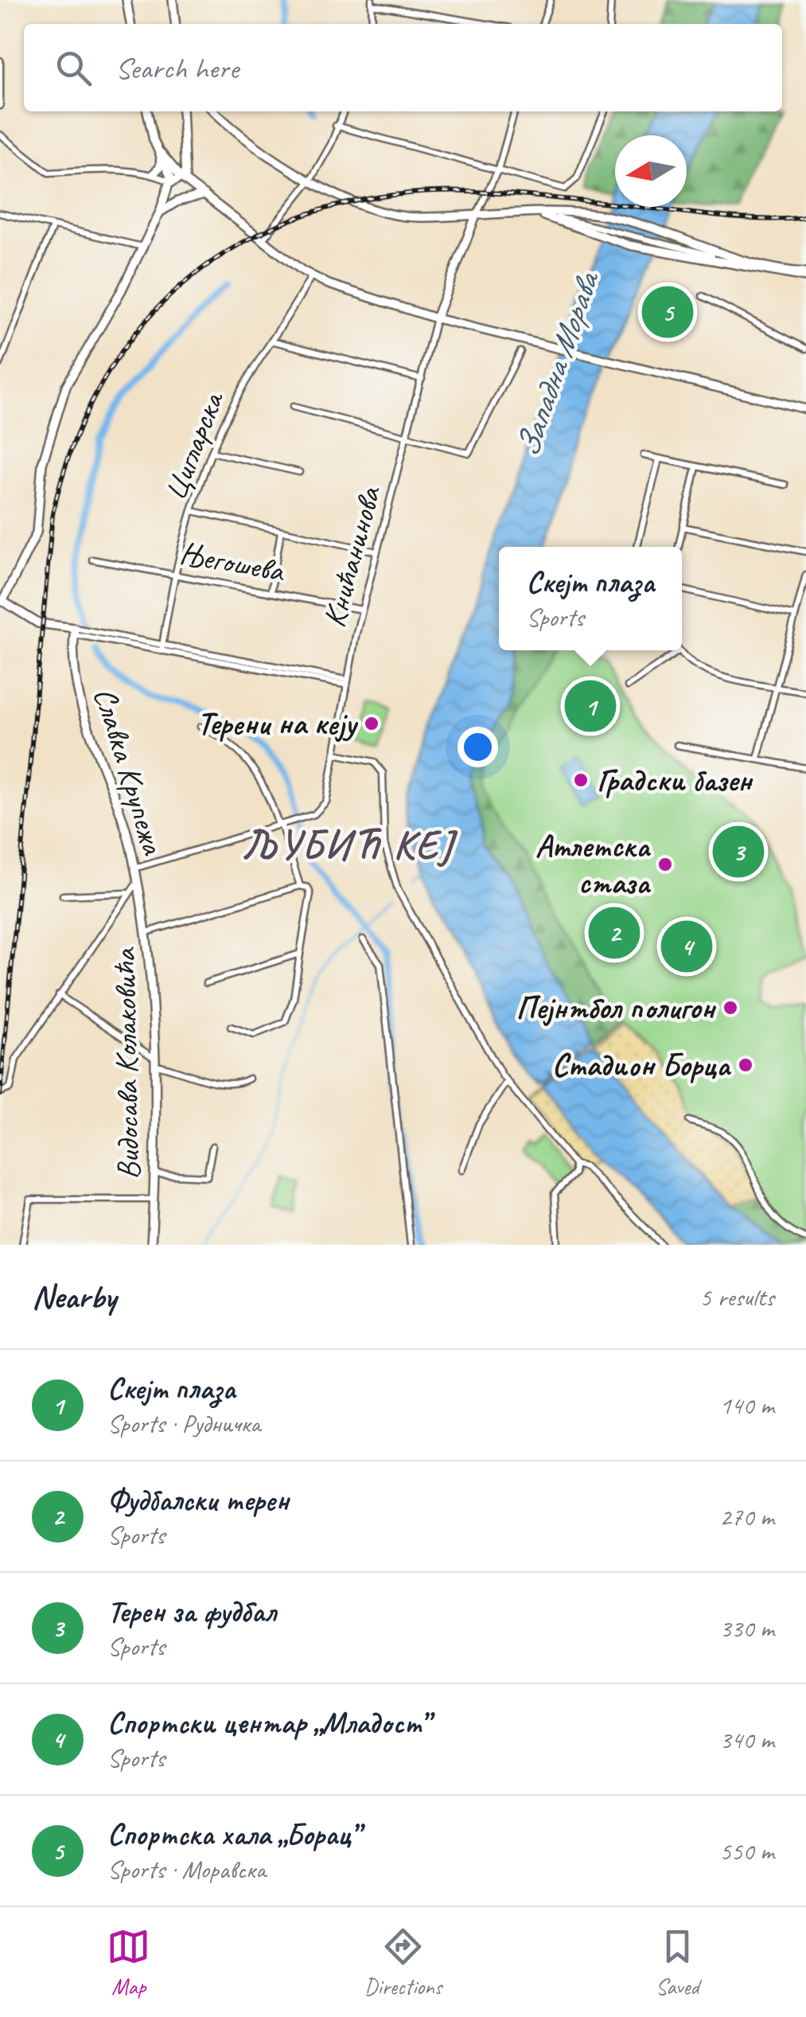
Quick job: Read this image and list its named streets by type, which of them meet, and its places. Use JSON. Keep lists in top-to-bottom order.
{
  "streets": {
    "main road": ["Славка Крупежа", "Видосава Колаковића"],
    "street": ["Цигларска", "Книћанинова", "Његошева"]
  },
  "crossings": [
    ["Цигларска", "Његошева"],
    ["Книћанинова", "Његошева"],
    ["Славка Крупежа", "Видосава Колаковића"]
  ],
  "districts": ["ЉУБИЋ КЕЈ"],
  "water": ["Западна Морава"],
  "places": [
    "Терени на кеју",
    "Градски базен",
    "Атлетска стаза",
    "Пејнтбол полигон",
    "Стадион Борца"
  ],
  "north": "left",
  "page": {
    "search": "Search here",
    "pins": [
      "5",
      "1",
      "3",
      "2",
      "4"
    ],
    "popup": ["Скејт плаза", "Sports"],
    "heading": ["Nearby", "5 results"],
    "list": [
      {
        "mark": "1",
        "name": "Скејт плаза",
        "note": "Sports · Рудничка",
        "value": "140 m"
      },
      {
        "mark": "2",
        "name": "Фудбалски терен",
        "note": "Sports",
        "value": "270 m"
      },
      {
        "mark": "3",
        "name": "Терен за фудбал",
        "note": "Sports",
        "value": "330 m"
      },
      {
        "mark": "4",
        "name": "Спортски центар „Младост”",
        "note": "Sports",
        "value": "340 m"
      },
      {
        "mark": "5",
        "name": "Спортска хала „Борац”",
        "note": "Sports · Моравска",
        "value": "550 m"
      }
    ],
    "nav": ["Map", "Directions", "Saved"]
  }
}
